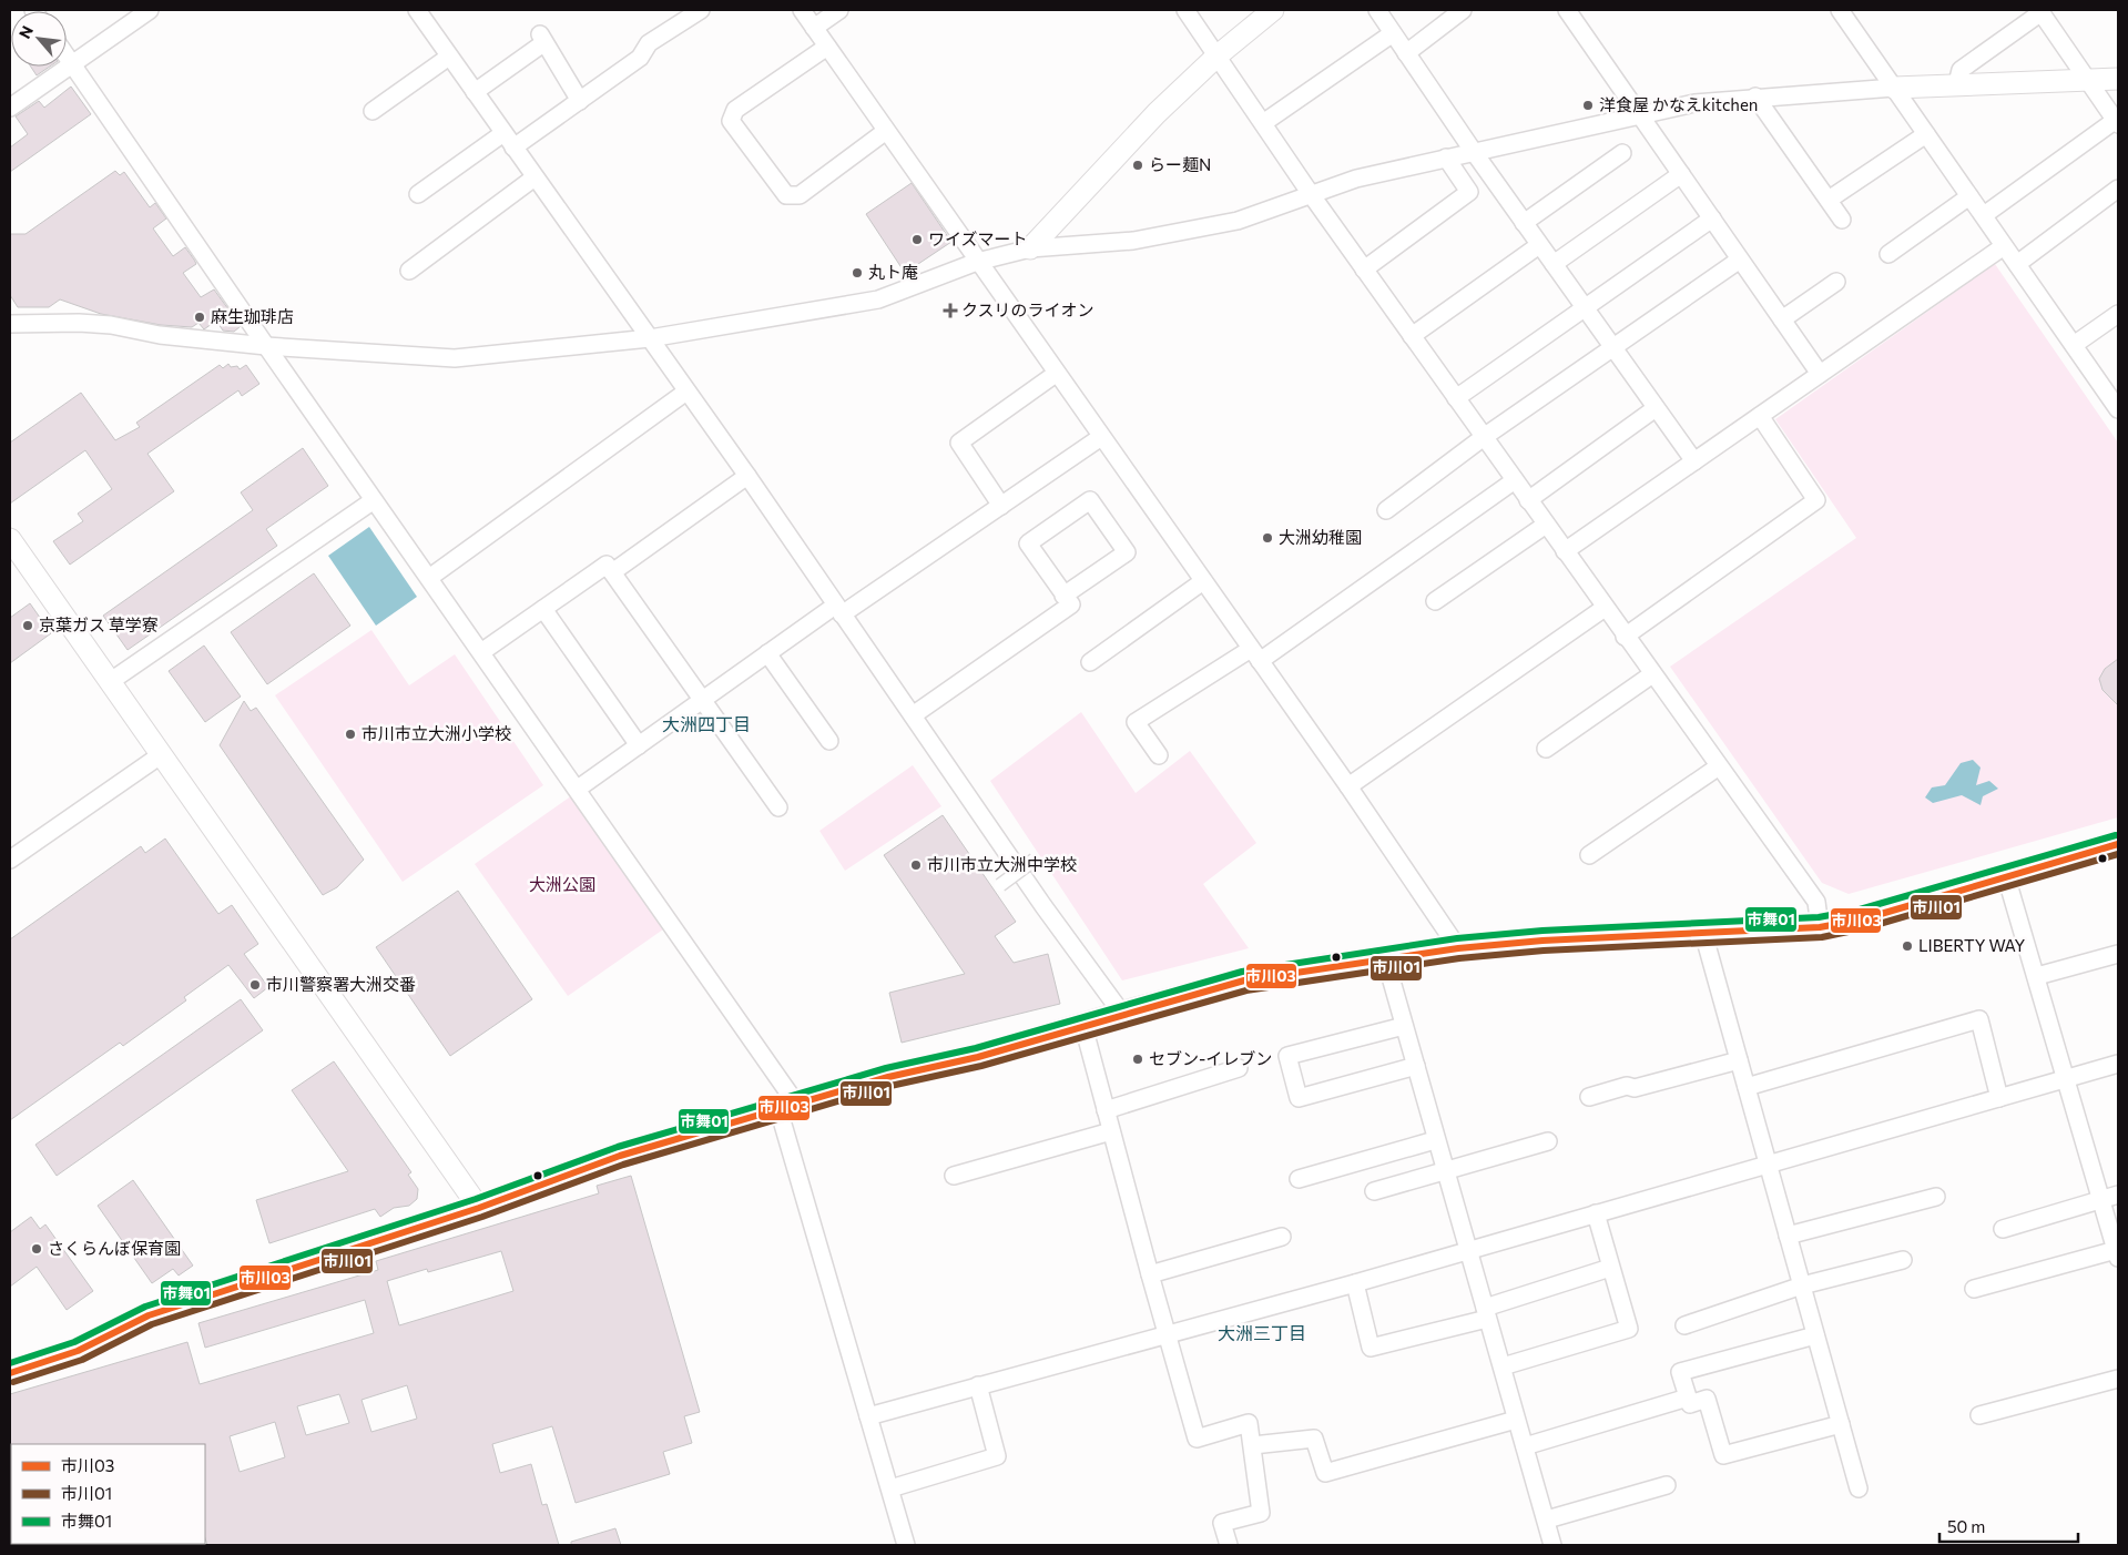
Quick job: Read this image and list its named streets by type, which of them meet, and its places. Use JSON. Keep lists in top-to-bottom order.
{
  "districts": ["大洲四丁目", "大洲三丁目"],
  "parks": ["大洲公園"],
  "places": {
    "other": [
      "洋食屋 かなえkitchen",
      "らー麺N",
      "ワイズマート",
      "丸ト庵",
      "麻生珈琲店",
      "大洲幼稚園",
      "京葉ガス 草学寮",
      "市川市立大洲小学校",
      "市川市立大洲中学校",
      "LIBERTY WAY",
      "市川警察署大洲交番",
      "セブン-イレブン",
      "さくらんぼ保育園"
    ],
    "health": ["クスリのライオン"]
  },
  "lines": ["transit line 市舞01", "transit line 市川03", "transit line 市川01"],
  "legend": ["市川03", "市川01", "市舞01"],
  "scale_bar": "50 m",
  "north": "top left"
}
